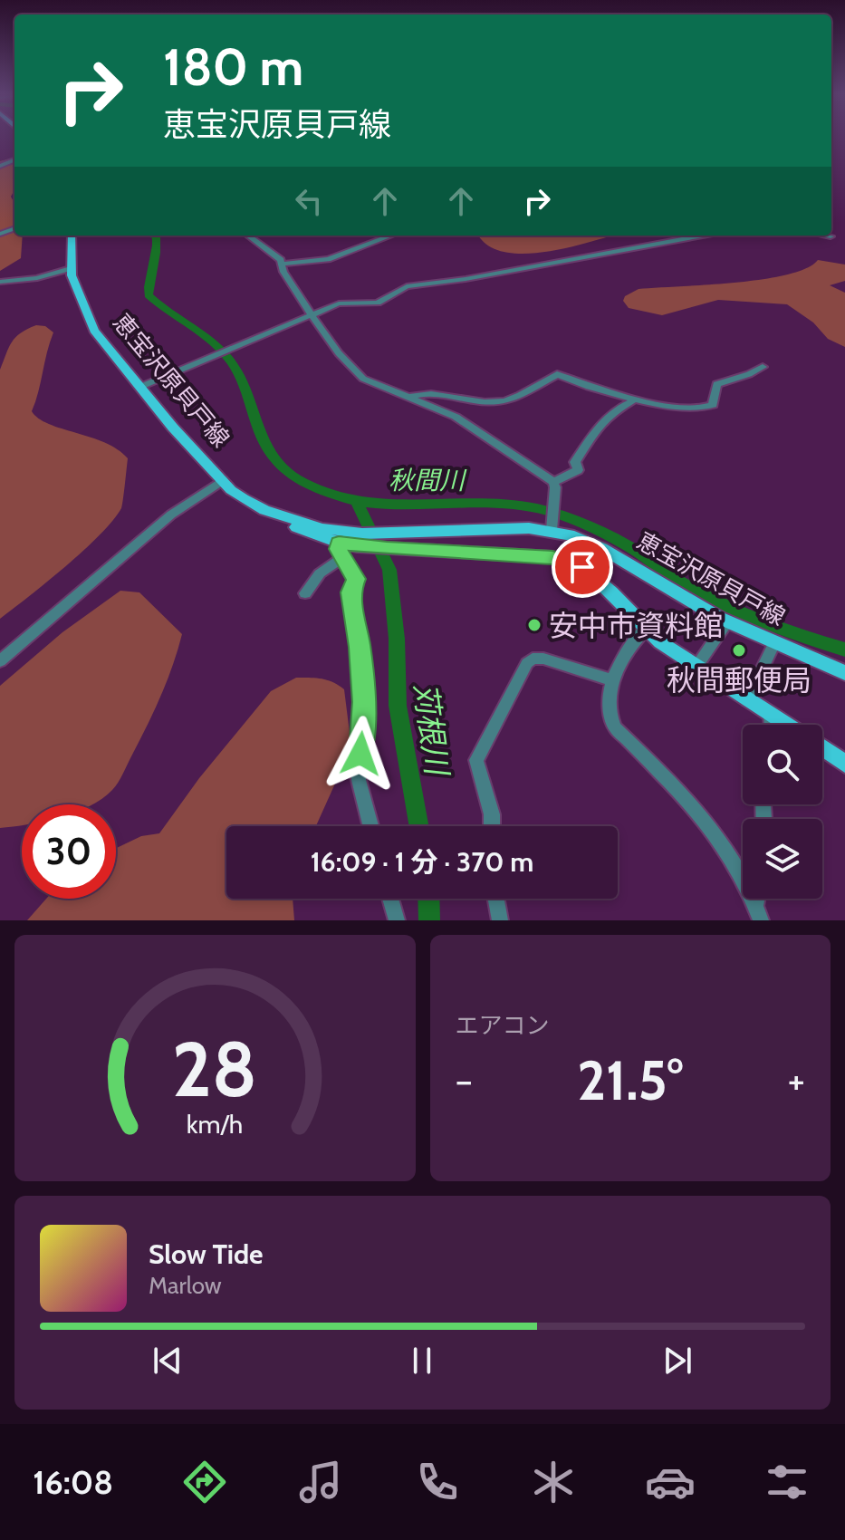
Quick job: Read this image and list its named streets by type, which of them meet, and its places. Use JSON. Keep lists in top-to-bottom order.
{
  "streets": {
    "main road": ["恵宝沢原貝戸線"]
  },
  "water": ["秋間川", "苅根川"],
  "places": ["安中市資料館", "秋間郵便局"],
  "page": {
    "turn": ["180 m", "恵宝沢原貝戸線"],
    "limit": "30",
    "trip": "16:09 · 1 分 · 370 m",
    "tile": "エアコン",
    "heat": ["−", "21.5°", "+"],
    "song": ["Slow Tide", "Marlow"],
    "tabs": "16:08",
    "gauge": ["28", "km/h"]
  }
}
